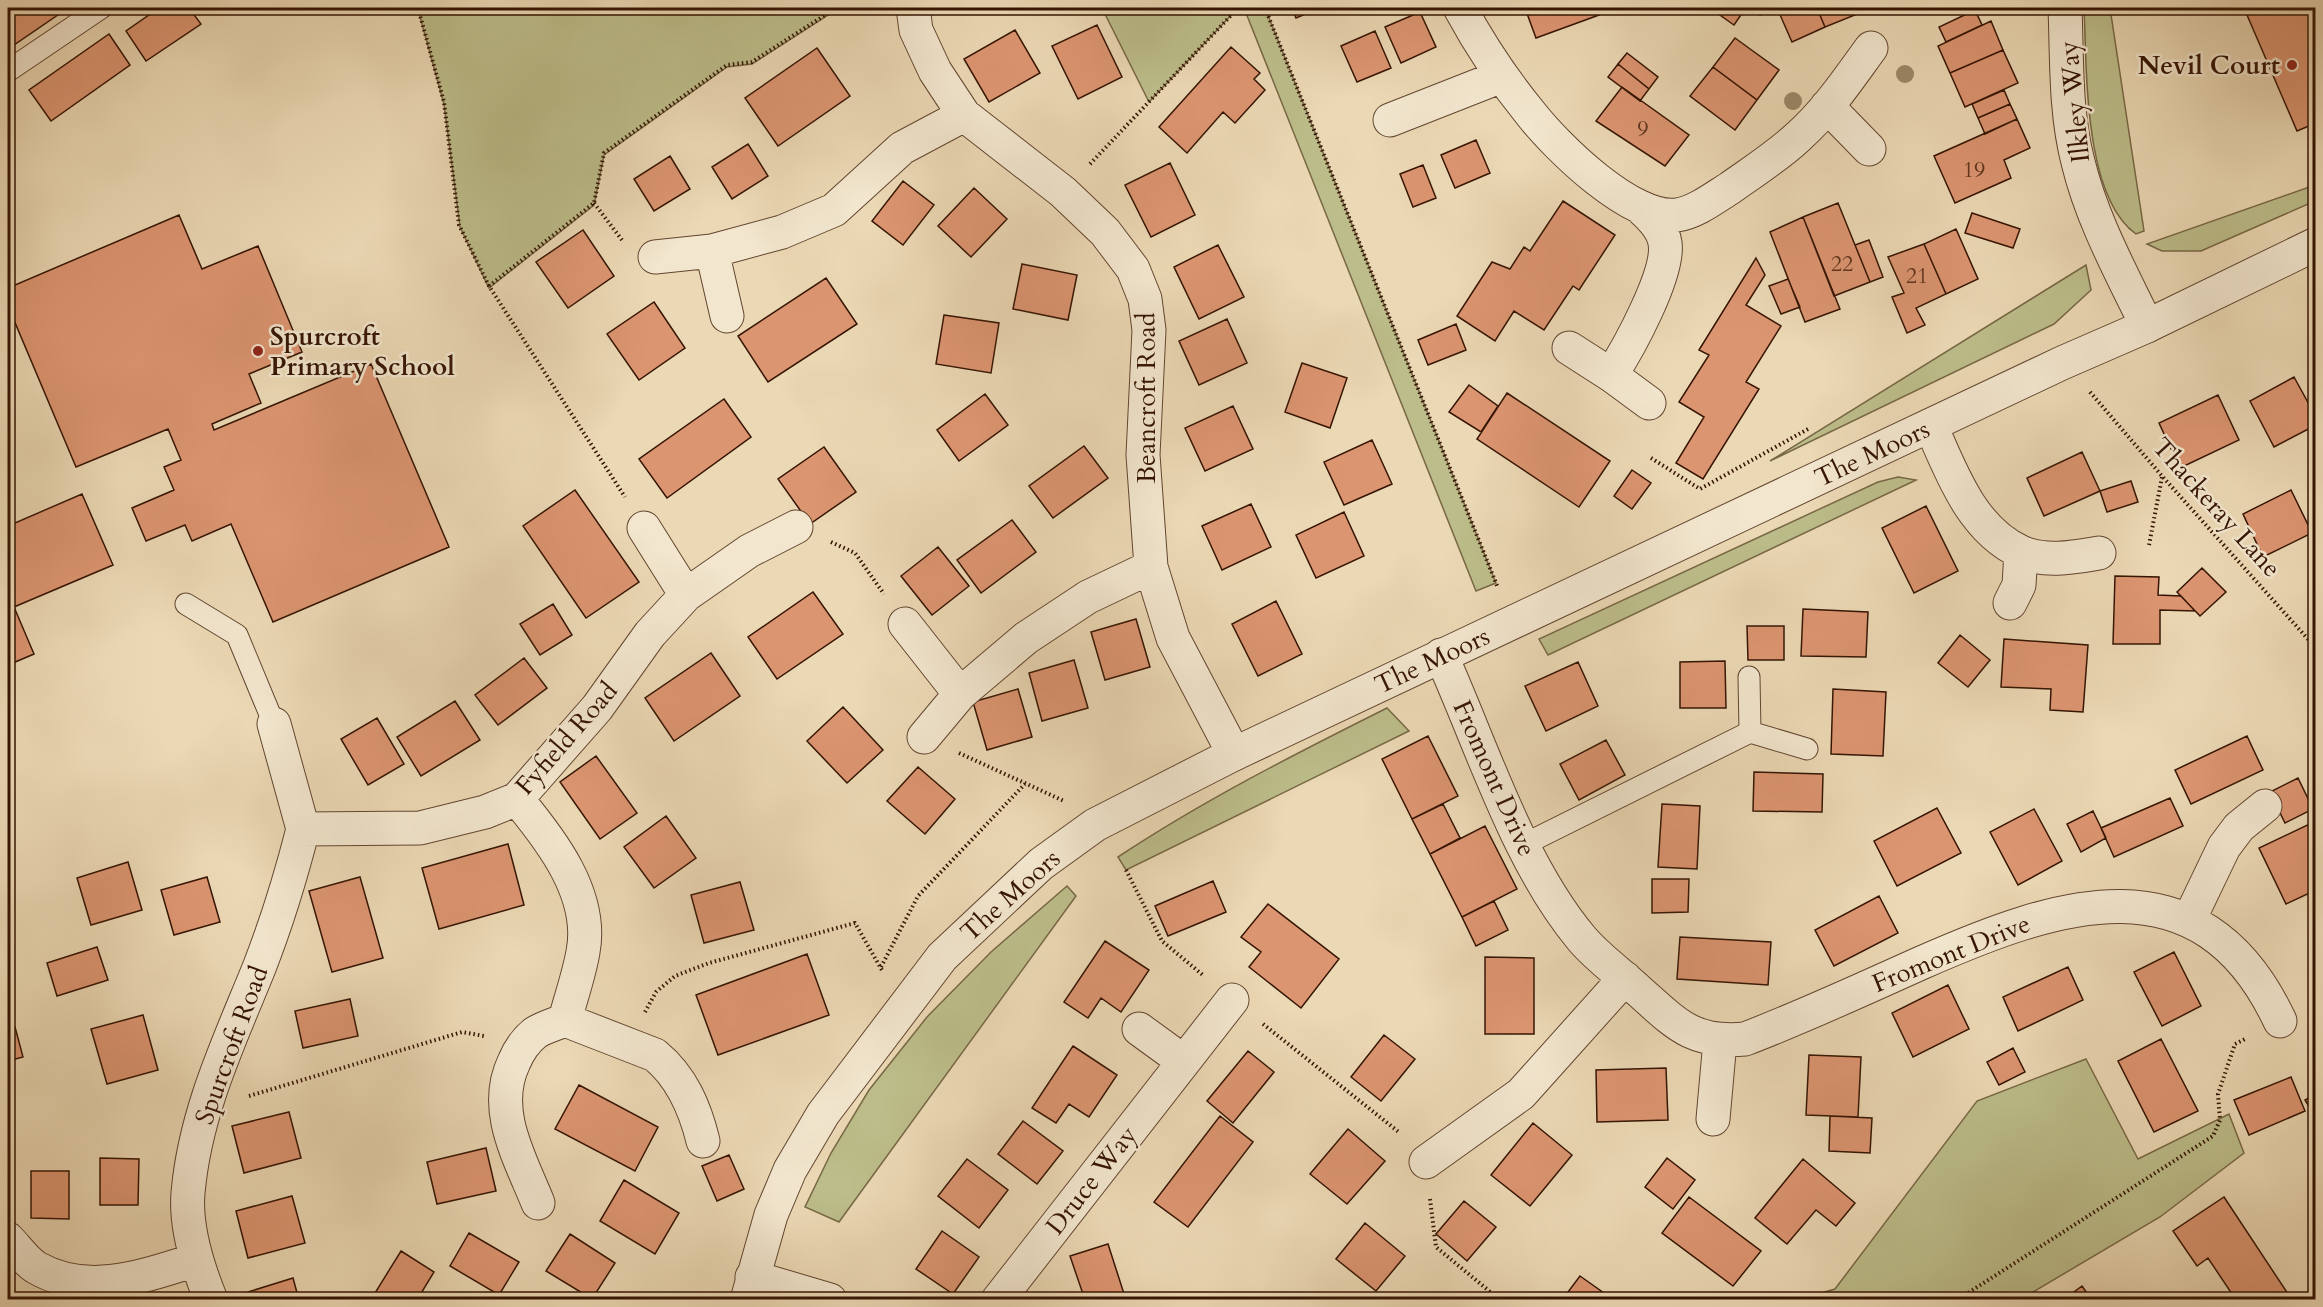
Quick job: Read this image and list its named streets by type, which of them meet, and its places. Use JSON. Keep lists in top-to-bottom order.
{
  "streets": {
    "street": [
      "Ilkley Way",
      "Beancroft Road",
      "The Moors",
      "Fyfield Road",
      "Fromont Drive",
      "Spurcroft Road",
      "Druce Way"
    ],
    "path": ["Thackeray Lane"]
  },
  "crossings": [
    ["Ilkley Way", "The Moors"],
    ["Beancroft Road", "The Moors"],
    ["The Moors", "Fromont Drive"],
    ["Fyfield Road", "Spurcroft Road"]
  ],
  "places": ["Nevil Court", "Spurcroft Primary School"],
  "house_numbers": [
    "9",
    "19",
    "22",
    "21"
  ]
}
